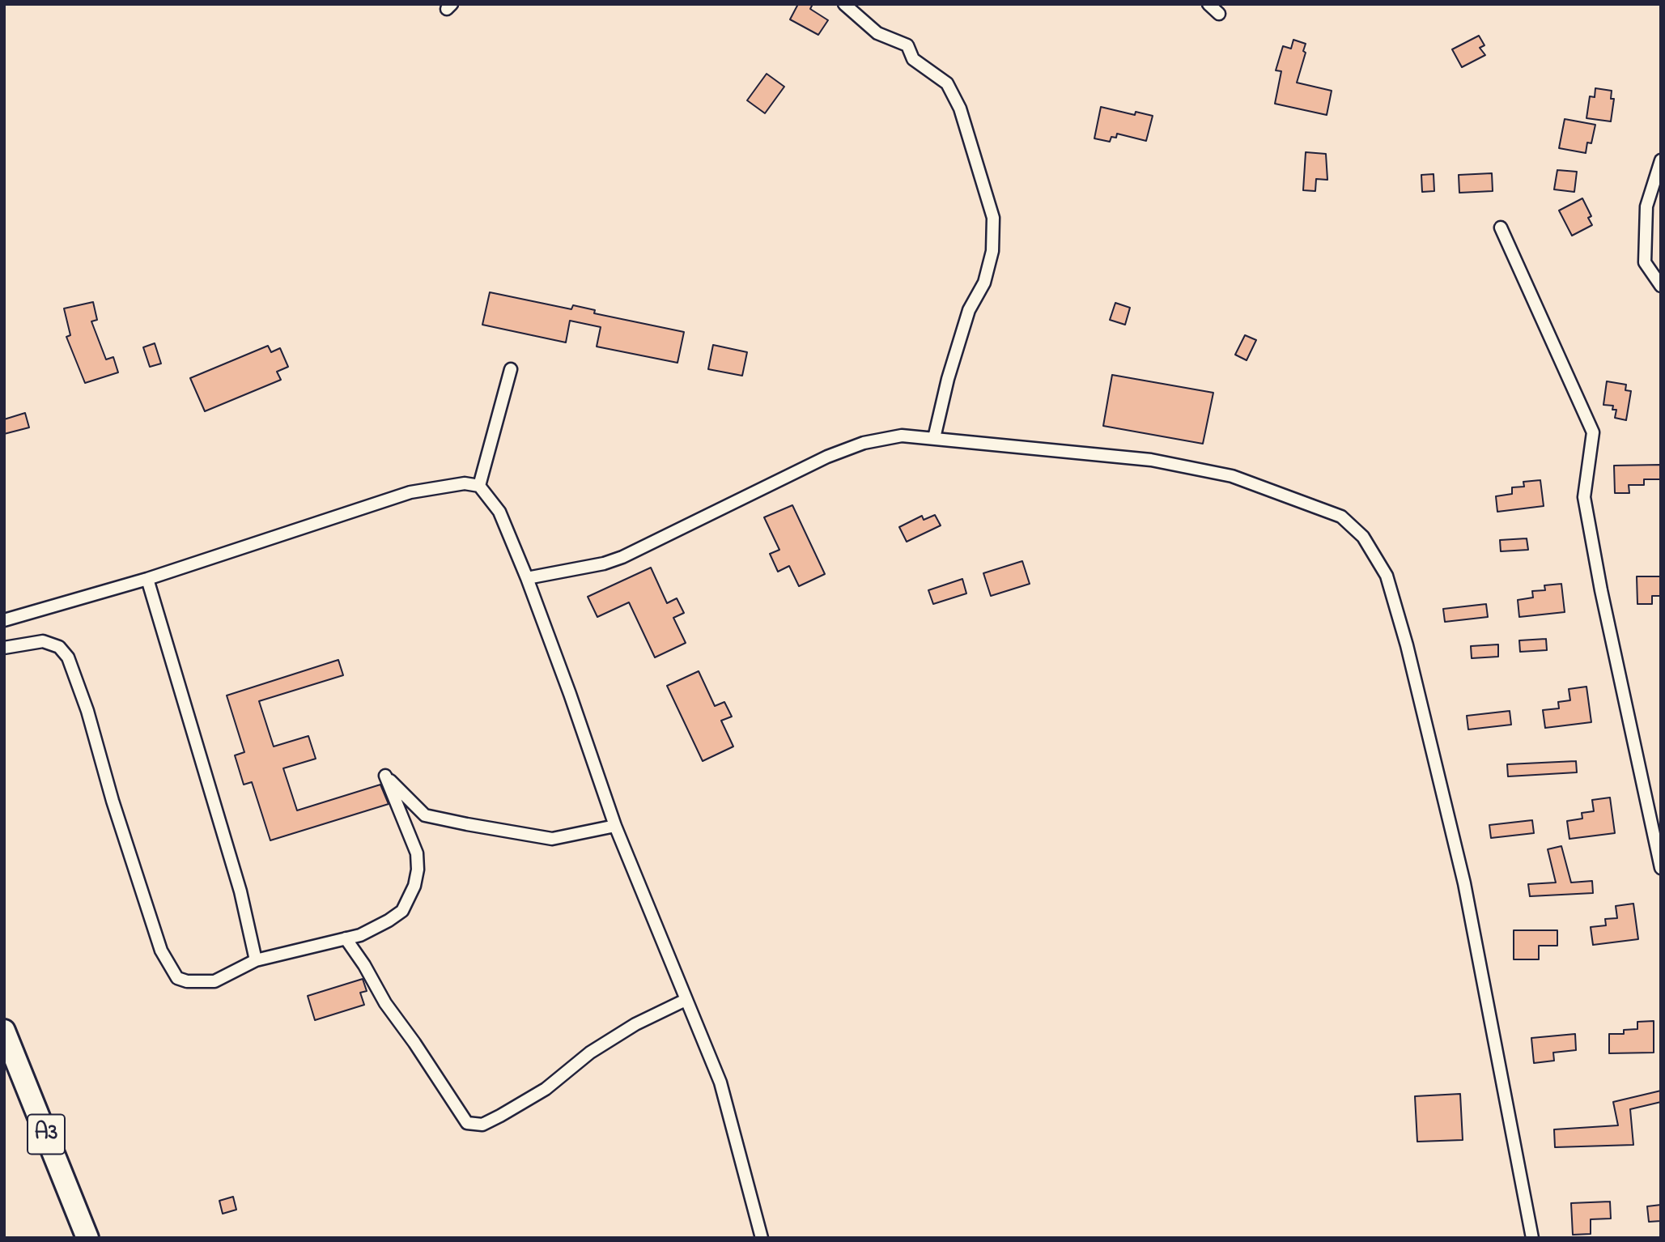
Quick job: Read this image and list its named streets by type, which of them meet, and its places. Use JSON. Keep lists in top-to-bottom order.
{
  "streets": {
    "highway": ["A3"]
  }
}
